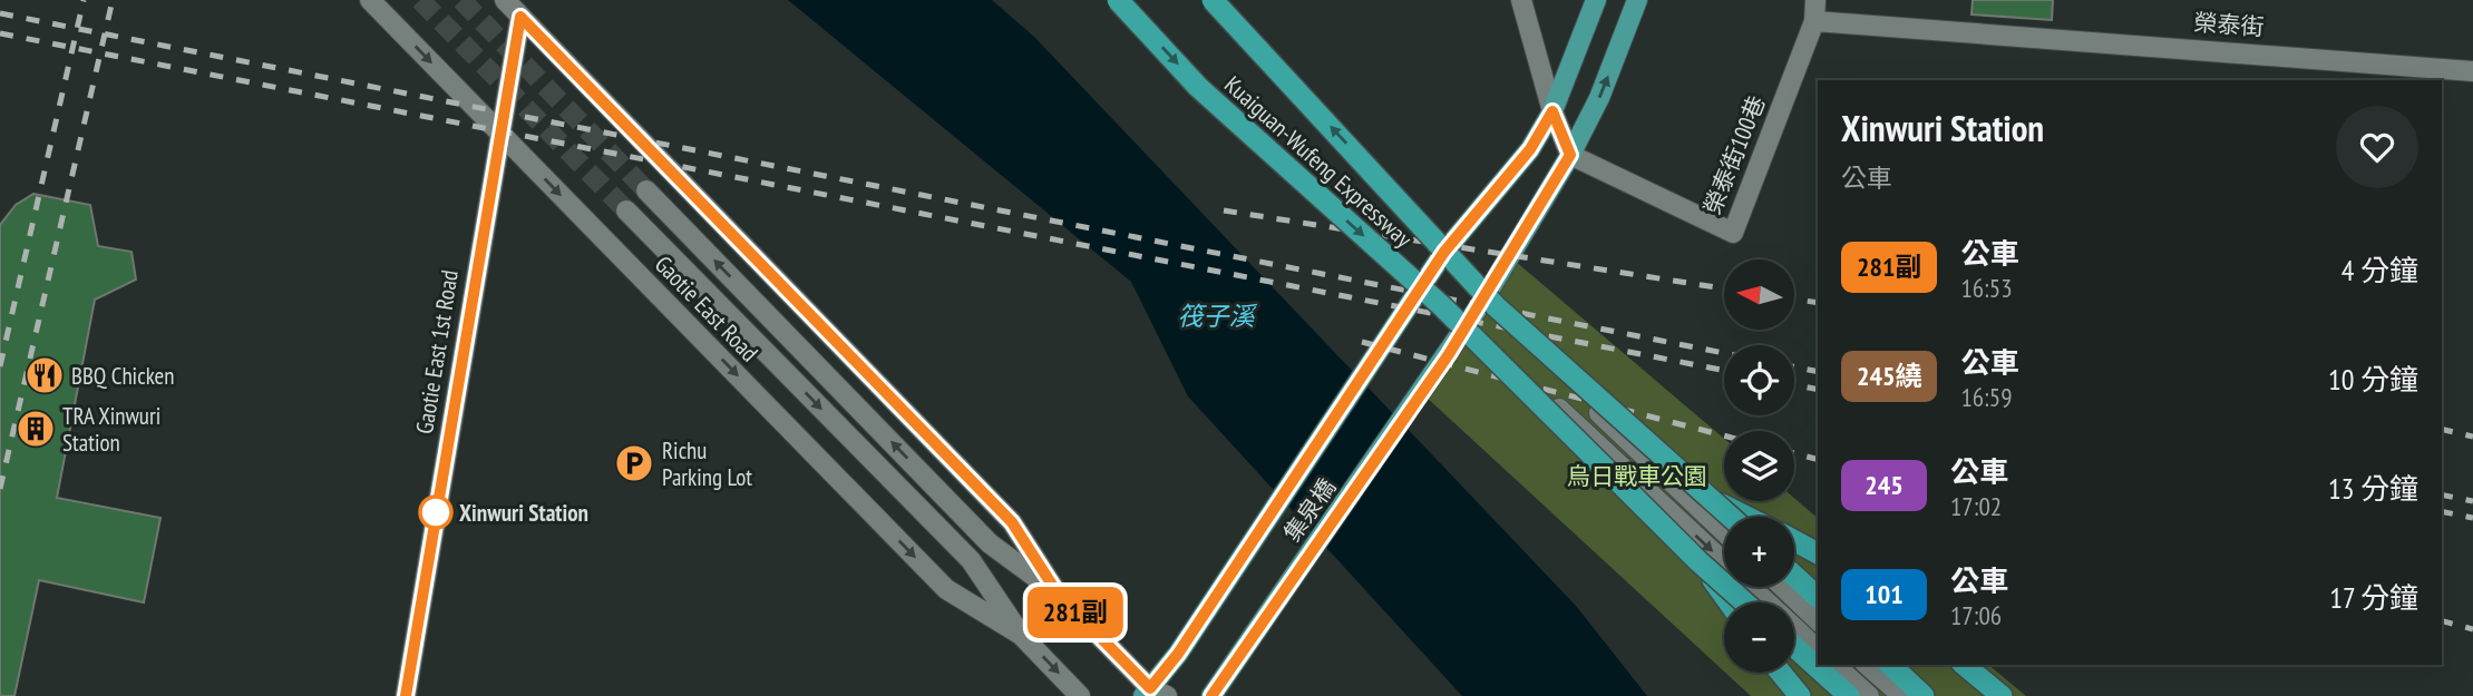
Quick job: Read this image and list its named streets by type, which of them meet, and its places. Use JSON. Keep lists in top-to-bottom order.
{
  "streets": {
    "highway": ["Kuaiguan-Wufeng Expressway"],
    "main road": ["集泉橋"],
    "street": [
      "榮泰街",
      "榮泰街100巷",
      "Gaotie East Road",
      "Gaotie East 1st Road"
    ]
  },
  "crossings": [
    ["榮泰街", "榮泰街100巷"],
    ["榮泰街100巷", "集泉橋"],
    ["Gaotie East Road", "Gaotie East 1st Road"],
    ["Gaotie East Road", "集泉橋"]
  ],
  "water": ["筏子溪"],
  "parks": ["烏日戰車公園"],
  "places": {
    "restaurant": ["BBQ Chicken"],
    "building": ["TRA Xinwuri Station"],
    "parking": ["Richu Parking Lot"],
    "other": ["Xinwuri Station"]
  },
  "lines": ["bus line 281副"],
  "north": "left",
  "page": {
    "on_map": "281副",
    "heading": ["Xinwuri Station", "公車"],
    "list": [
      {
        "mark": "281副",
        "name": "公車",
        "note": "16:53",
        "value": "4 分鐘"
      },
      {
        "mark": "245繞",
        "name": "公車",
        "note": "16:59",
        "value": "10 分鐘"
      },
      {
        "mark": "245",
        "name": "公車",
        "note": "17:02",
        "value": "13 分鐘"
      },
      {
        "mark": "101",
        "name": "公車",
        "note": "17:06",
        "value": "17 分鐘"
      }
    ],
    "map_buttons": ["+", "−"]
  }
}
